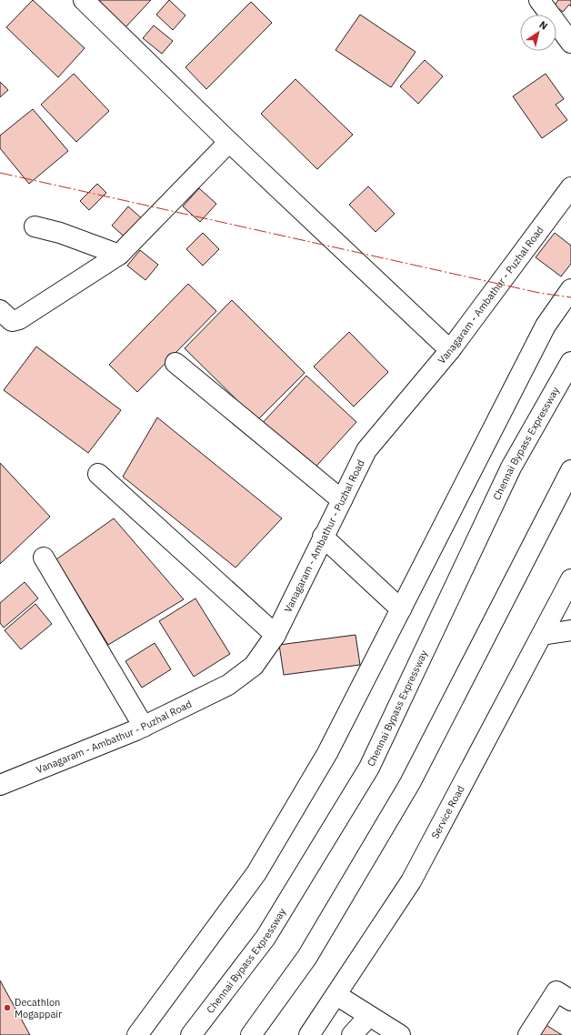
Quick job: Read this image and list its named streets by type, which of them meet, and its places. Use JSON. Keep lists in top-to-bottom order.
{
  "streets": {
    "main road": ["Vanagaram - Ambathur - Puzhal Road", "Chennai Bypass Expressway", "Service Road"]
  },
  "places": ["Decathlon Mogappair"],
  "north": "top right"
}
